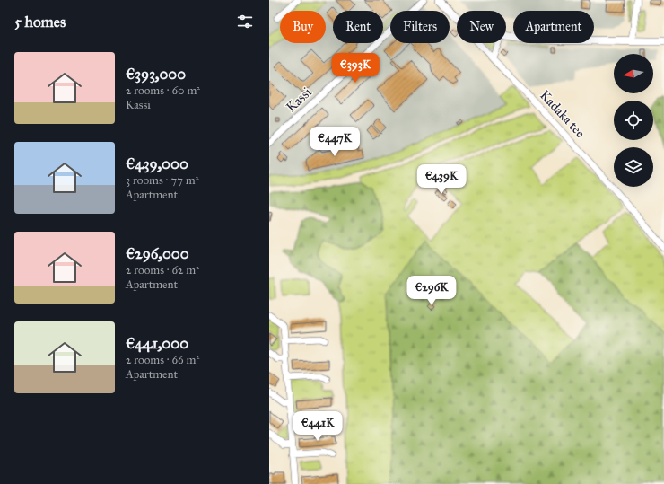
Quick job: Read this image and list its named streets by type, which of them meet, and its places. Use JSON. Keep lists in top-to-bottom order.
{
  "streets": {
    "main road": ["Kadaka tee"],
    "street": ["Kassi"]
  },
  "north": "left",
  "page": {
    "heading": "5 homes",
    "chip": [
      "Buy",
      "Rent",
      "Filters",
      "New",
      "Apartment"
    ],
    "list": [
      {
        "name": "€393,000",
        "note": "2 rooms · 60 m² · Kassi"
      },
      {
        "name": "€439,000",
        "note": "3 rooms · 77 m² · Apartment"
      },
      {
        "name": "€296,000",
        "note": "2 rooms · 62 m² · Apartment"
      },
      {
        "name": "€441,000",
        "note": "2 rooms · 66 m² · Apartment"
      }
    ],
    "price": [
      "€393K",
      "€447K",
      "€439K",
      "€296K",
      "€441K"
    ]
  }
}
